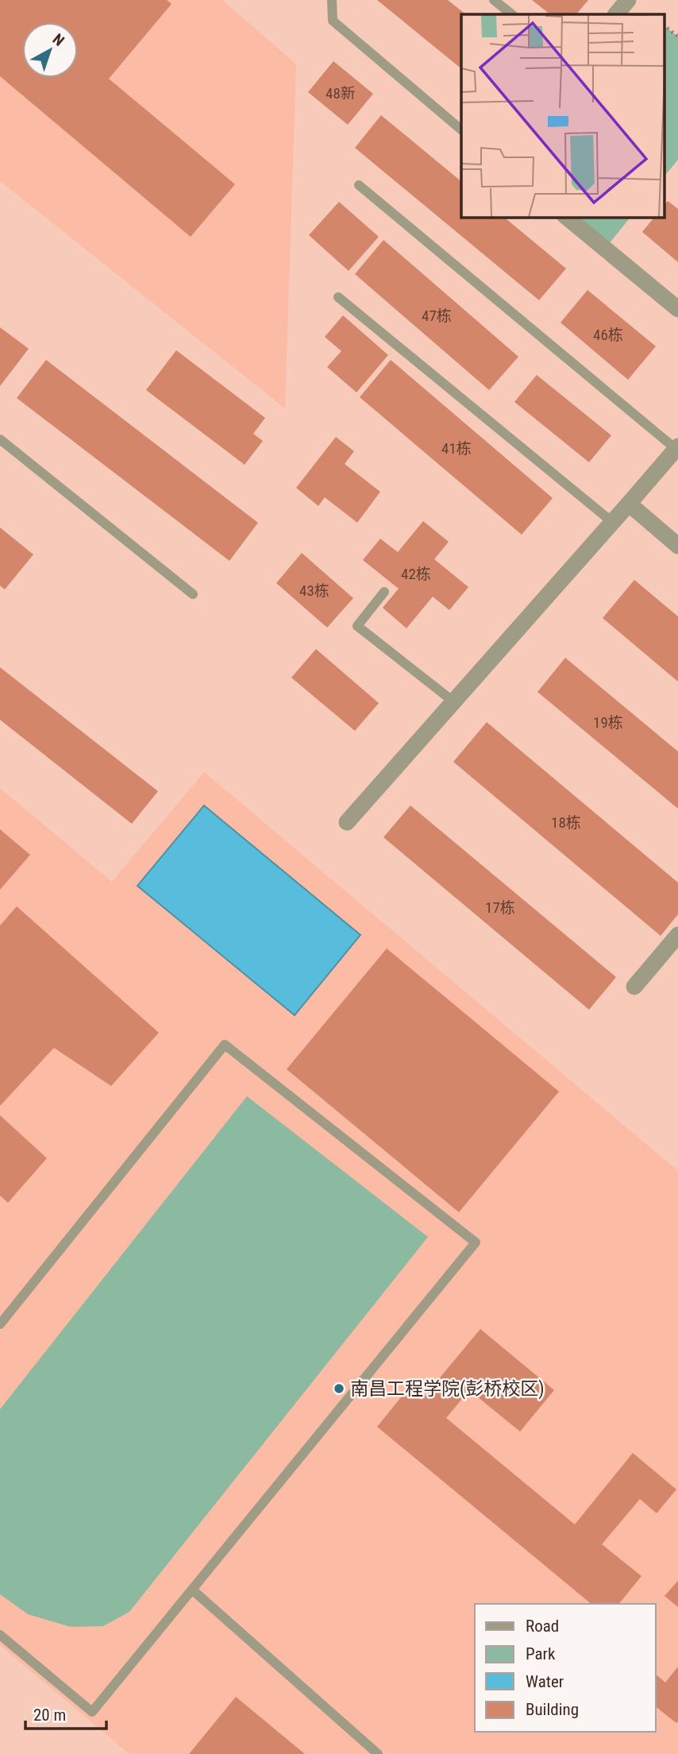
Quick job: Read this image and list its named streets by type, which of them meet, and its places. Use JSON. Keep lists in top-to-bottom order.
{
  "places": ["南昌工程学院(彭桥校区)"],
  "house_numbers": [
    "48新",
    "47栋",
    "46栋",
    "41栋",
    "42栋",
    "43栋",
    "19栋",
    "18栋",
    "17栋"
  ],
  "legend": [
    "Road",
    "Park",
    "Water",
    "Building"
  ],
  "scale_bar": "20 m",
  "north": "top right"
}
